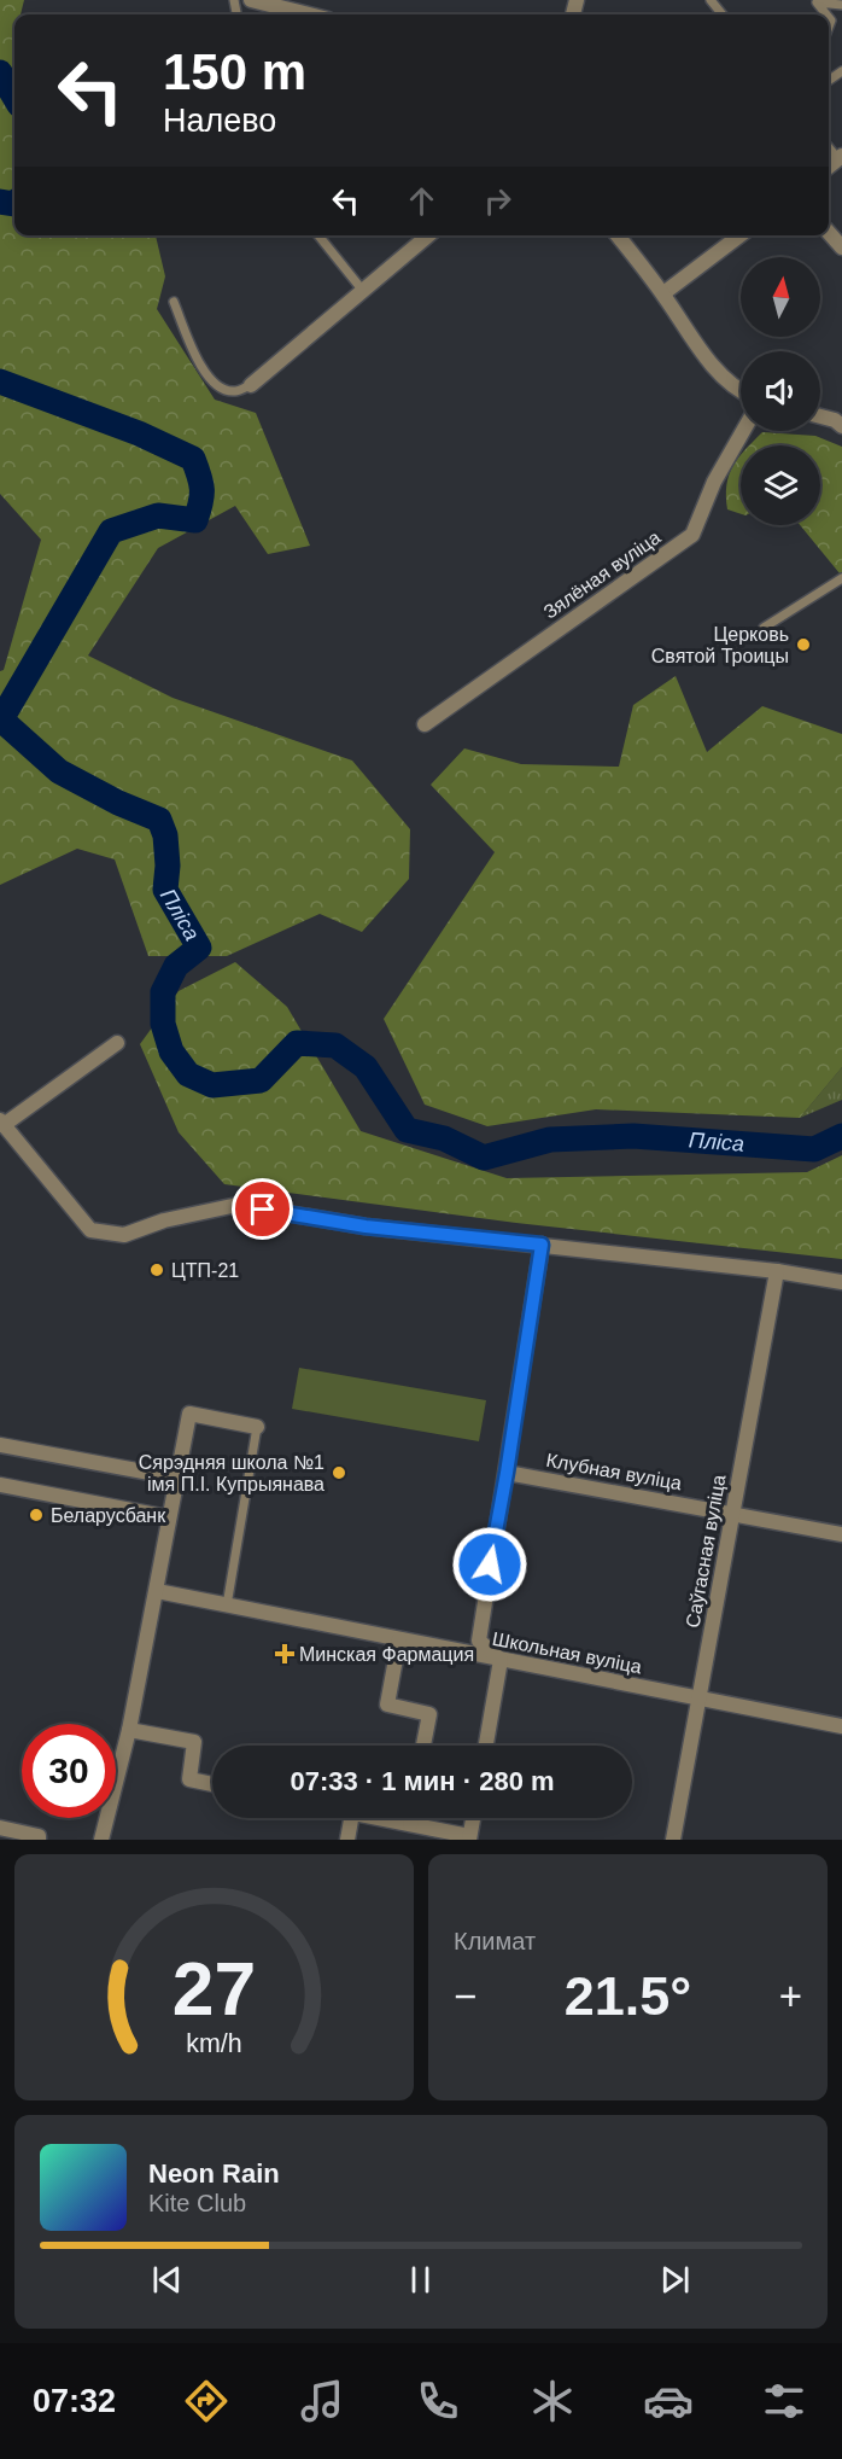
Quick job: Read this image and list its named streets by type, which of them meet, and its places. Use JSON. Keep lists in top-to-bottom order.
{
  "streets": {
    "street": [
      "Зялёная вуліца",
      "Клубная вуліца",
      "Саўгасная вуліца",
      "Школьная вуліца"
    ]
  },
  "crossings": [
    ["Клубная вуліца", "Саўгасная вуліца"],
    ["Саўгасная вуліца", "Школьная вуліца"]
  ],
  "water": ["Пліса"],
  "places": {
    "other": [
      "Церковь Святой Троицы",
      "ЦТП-21",
      "Сярэдняя школа №1 імя П.І. Купрыянава",
      "Беларусбанк"
    ],
    "health": ["Минская Фармация"]
  },
  "north": "top",
  "page": {
    "turn": ["150 m", "Налево"],
    "limit": "30",
    "trip": "07:33 · 1 мин · 280 m",
    "tile": "Климат",
    "heat": ["−", "21.5°", "+"],
    "song": ["Neon Rain", "Kite Club"],
    "tabs": "07:32",
    "gauge": ["27", "km/h"]
  }
}
